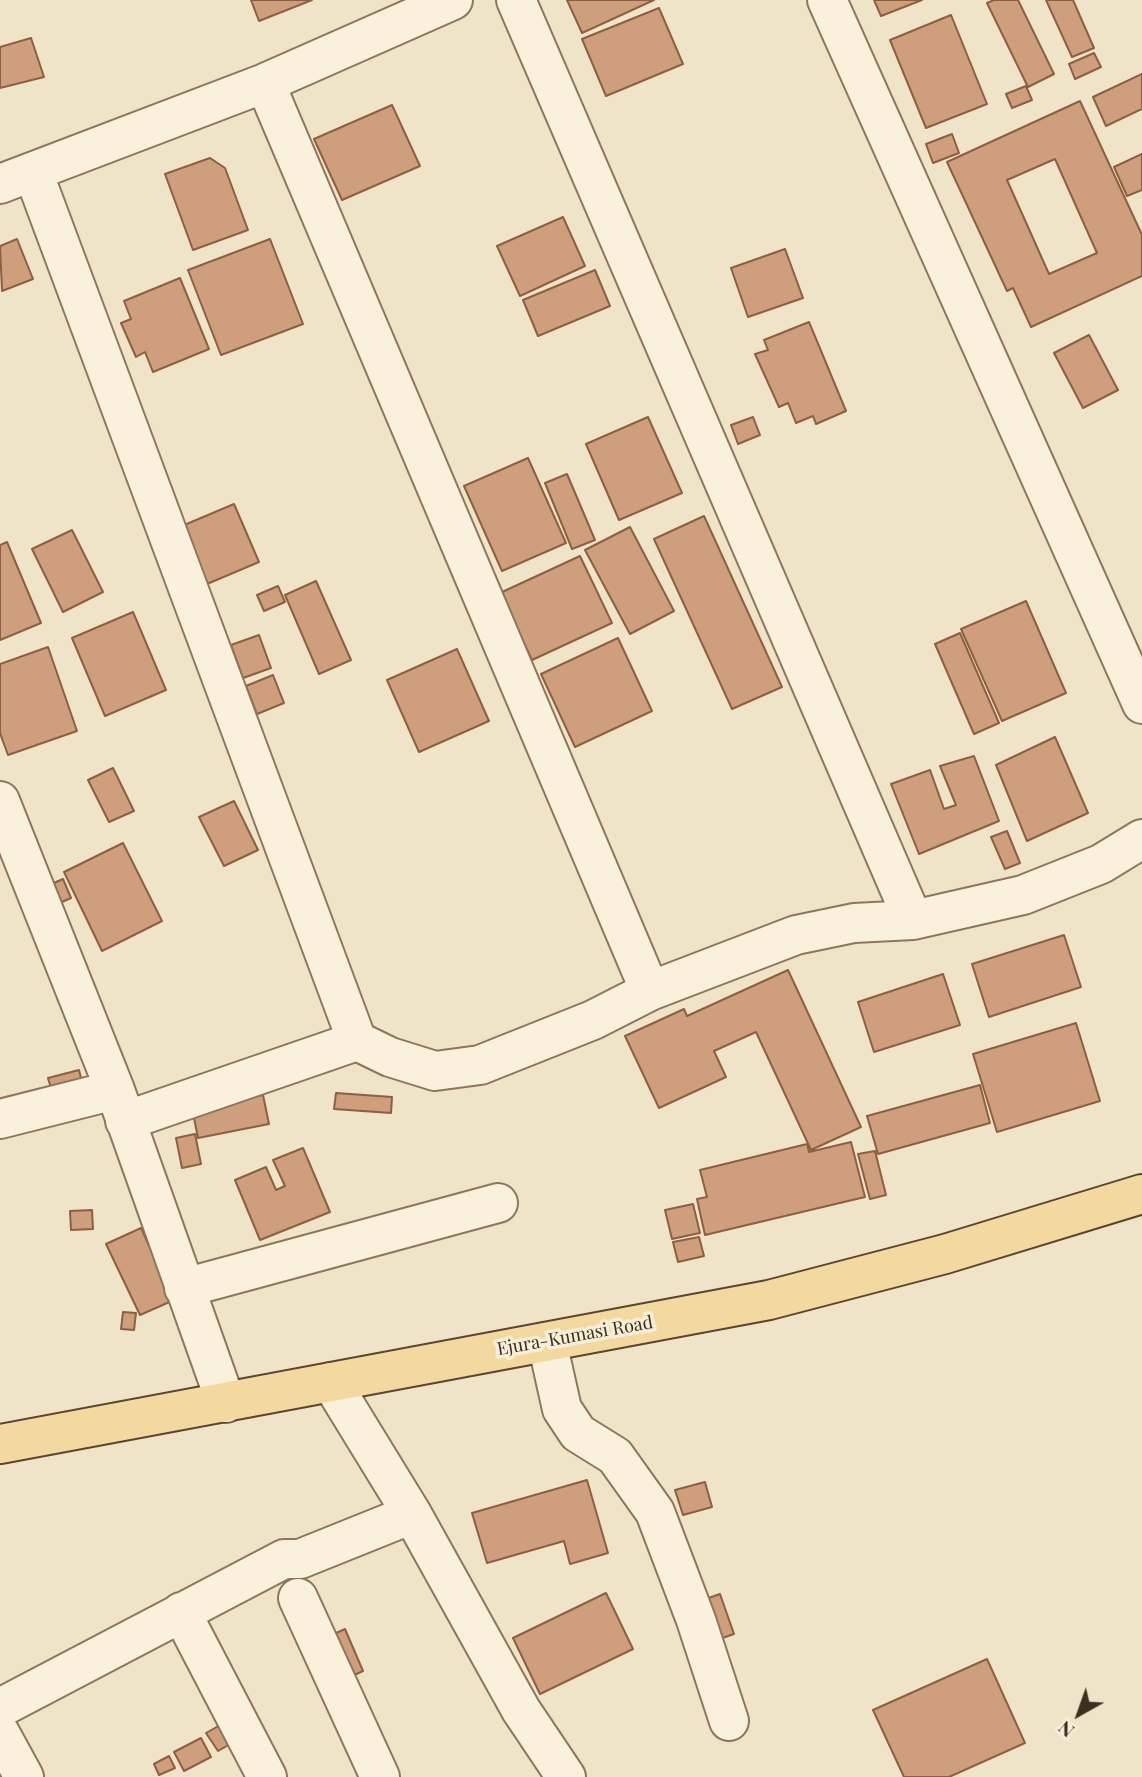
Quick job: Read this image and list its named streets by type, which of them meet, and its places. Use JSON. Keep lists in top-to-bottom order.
{
  "streets": {
    "main road": ["Ejura-Kumasi Road"]
  },
  "north": "bottom left"
}
